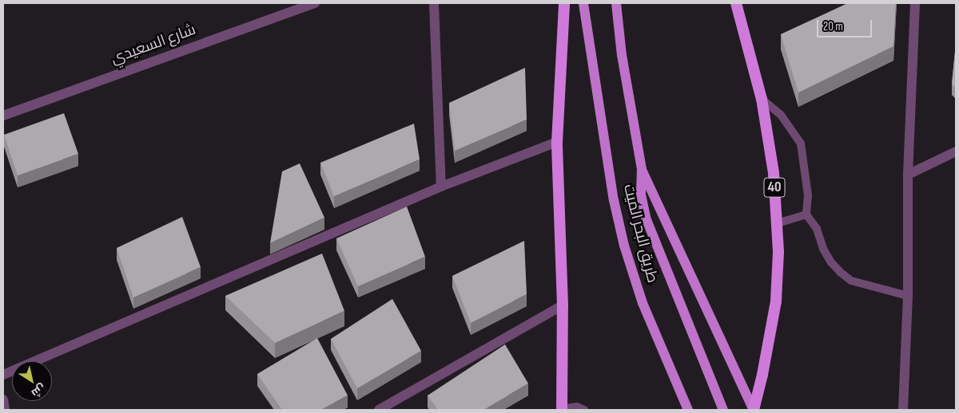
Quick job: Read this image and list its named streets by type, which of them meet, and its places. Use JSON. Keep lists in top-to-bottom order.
{
  "streets": {
    "highway": ["40"],
    "main road": ["طريق البحر الميت"],
    "street": ["شارع السعيدي"]
  },
  "scale_bar": "20 m",
  "north": "bottom right"
}
